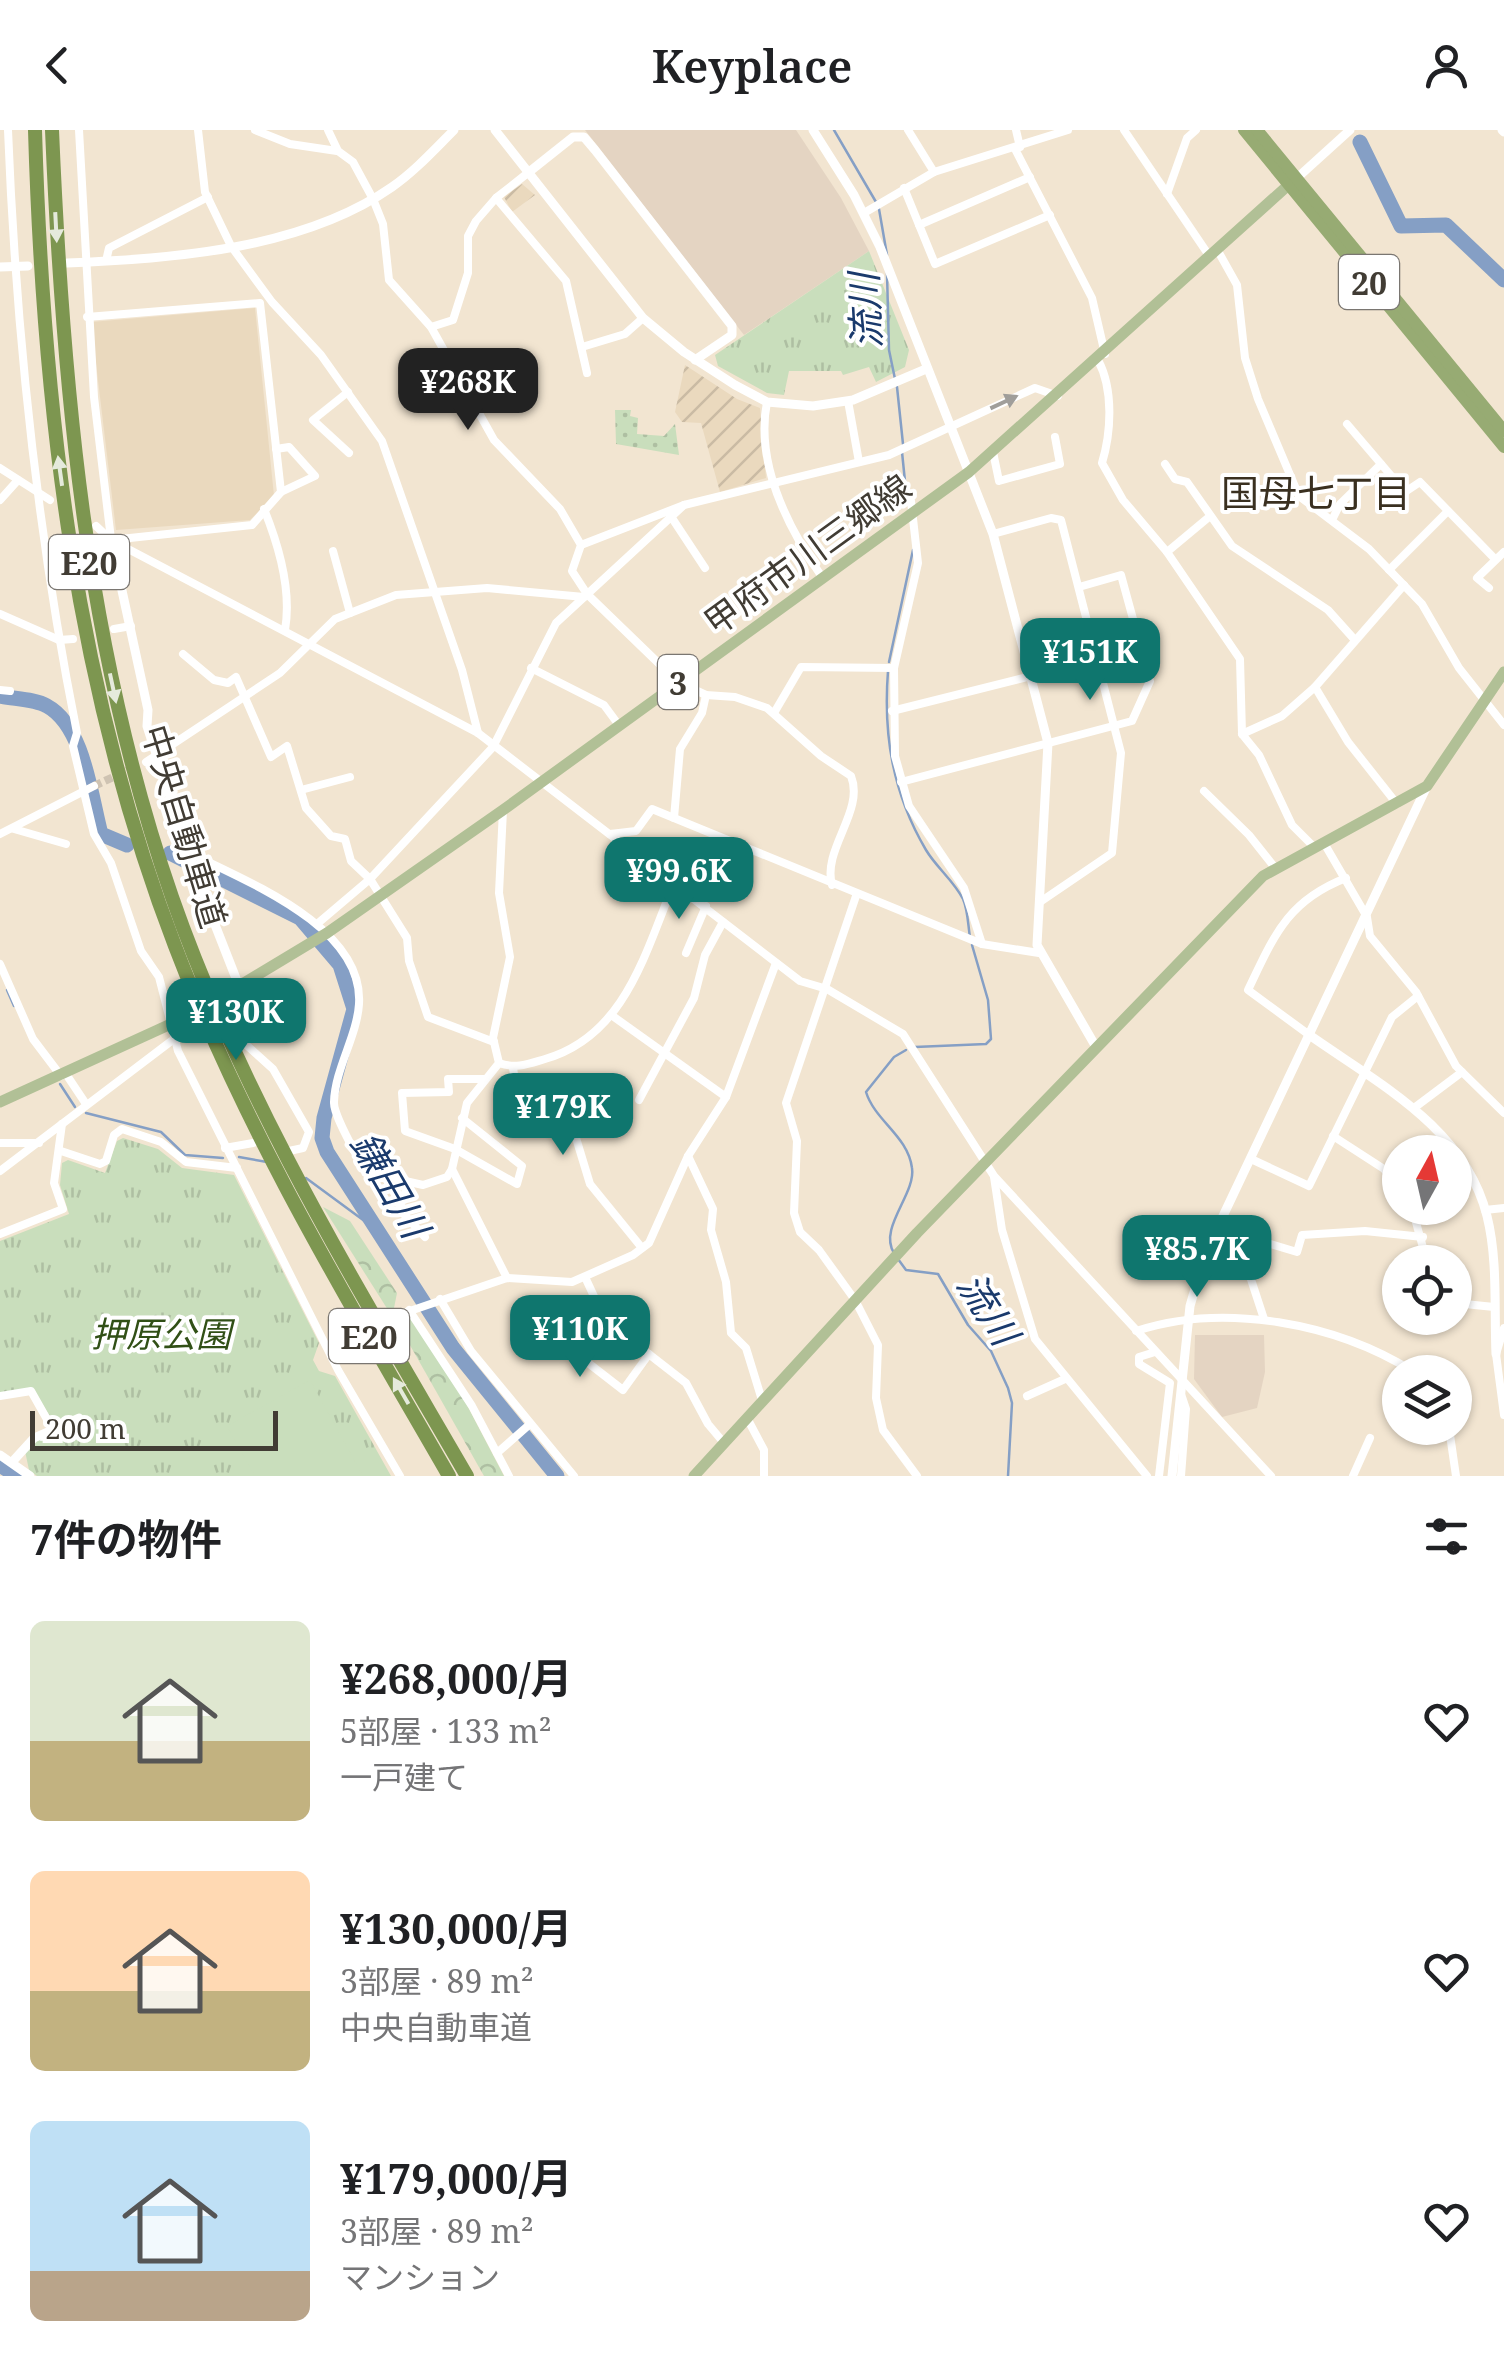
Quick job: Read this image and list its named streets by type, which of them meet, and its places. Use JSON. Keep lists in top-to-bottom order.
{
  "streets": {
    "highway": ["20", "E20", "中央自動車道"],
    "main road": ["甲府市川三郷線", "3"]
  },
  "crossings": [
    ["20", "甲府市川三郷線"]
  ],
  "districts": ["国母七丁目"],
  "water": ["流川", "鎌田川"],
  "parks": ["押原公園"],
  "scale_bar": "200 m",
  "north": "top",
  "page": {
    "header": "Keyplace",
    "price": [
      "¥268K",
      "¥151K",
      "¥99.6K",
      "¥130K",
      "¥179K",
      "¥85.7K",
      "¥110K"
    ],
    "scale": "200 m",
    "heading": "7件の物件",
    "list": [
      {
        "name": "¥268,000/月",
        "note": "5部屋 · 133 m² · 一戸建て"
      },
      {
        "name": "¥130,000/月",
        "note": "3部屋 · 89 m² · 中央自動車道"
      },
      {
        "name": "¥179,000/月",
        "note": "3部屋 · 89 m² · マンション"
      }
    ]
  }
}
